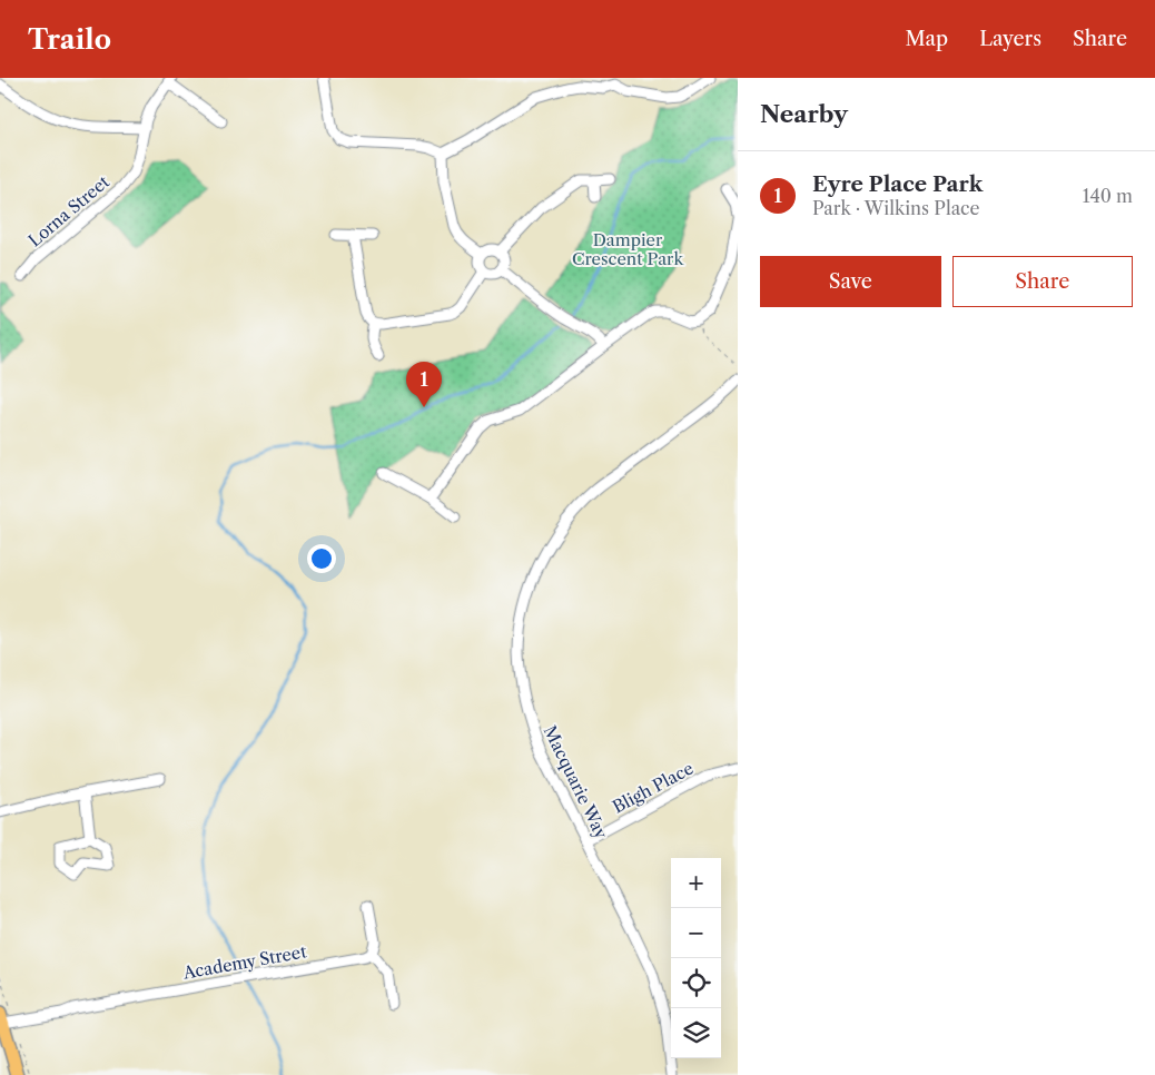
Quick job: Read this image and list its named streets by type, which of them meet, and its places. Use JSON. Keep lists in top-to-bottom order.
{
  "streets": {
    "street": [
      "Lorna Street",
      "Macquarie Way",
      "Bligh Place",
      "Academy Street"
    ]
  },
  "crossings": [
    ["Macquarie Way", "Bligh Place"]
  ],
  "parks": ["Dampier Crescent Park"],
  "page": {
    "header": "Trailo",
    "nav": ["Map", "Layers", "Share"],
    "heading": "Nearby",
    "list": [
      {
        "mark": "1",
        "name": "Eyre Place Park",
        "note": "Park · Wilkins Place",
        "value": "140 m"
      }
    ],
    "buttons": ["Save", "Share"],
    "pins": "1",
    "map_buttons": ["+", "−"]
  }
}
